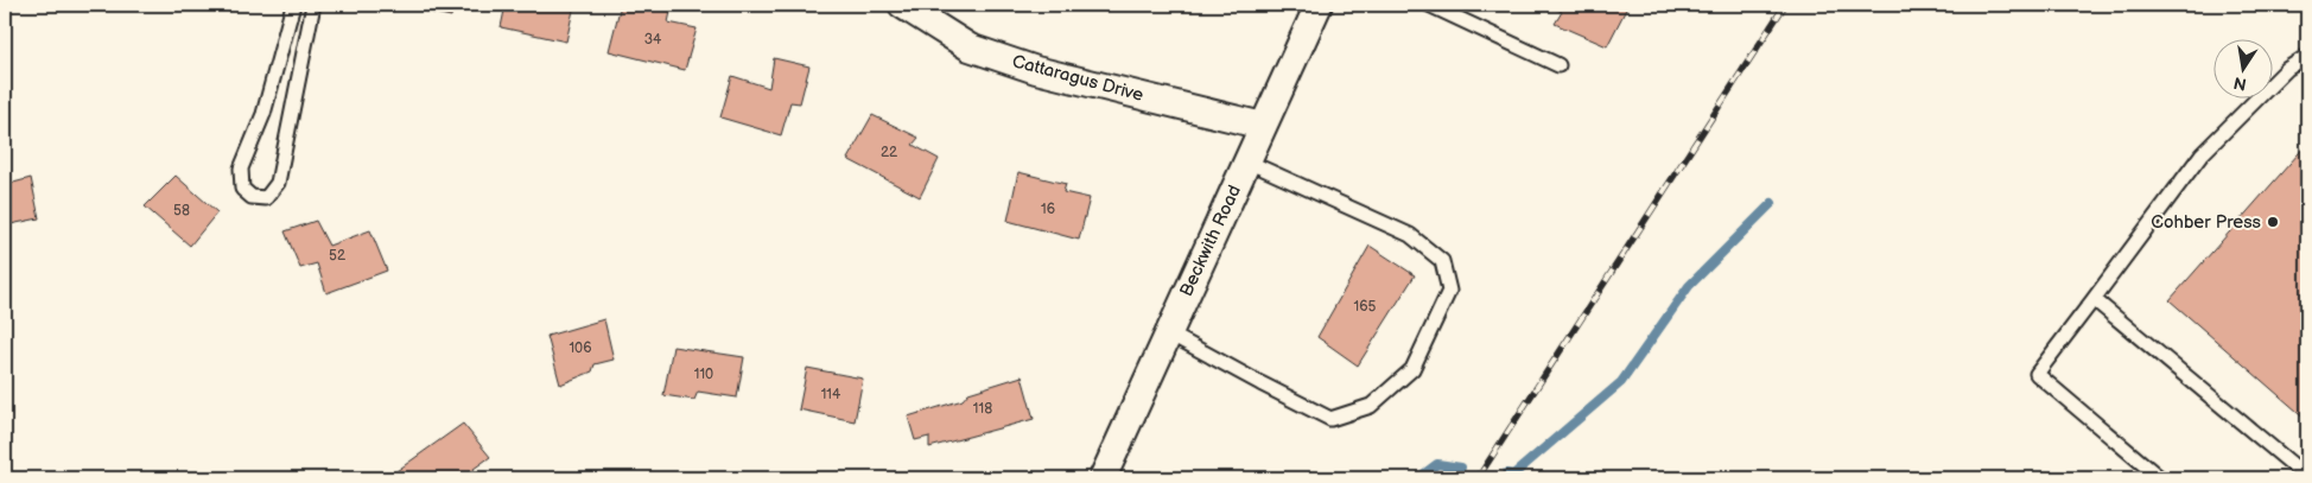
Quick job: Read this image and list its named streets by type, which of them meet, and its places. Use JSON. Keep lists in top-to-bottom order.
{
  "streets": {
    "street": ["Cattaragus Drive", "Beckwith Road"]
  },
  "crossings": [
    ["Cattaragus Drive", "Beckwith Road"]
  ],
  "places": ["Cohber Press"],
  "house_numbers": [
    "34",
    "22",
    "16",
    "58",
    "52",
    "165",
    "106",
    "110",
    "114",
    "118"
  ],
  "north": "bottom"
}
